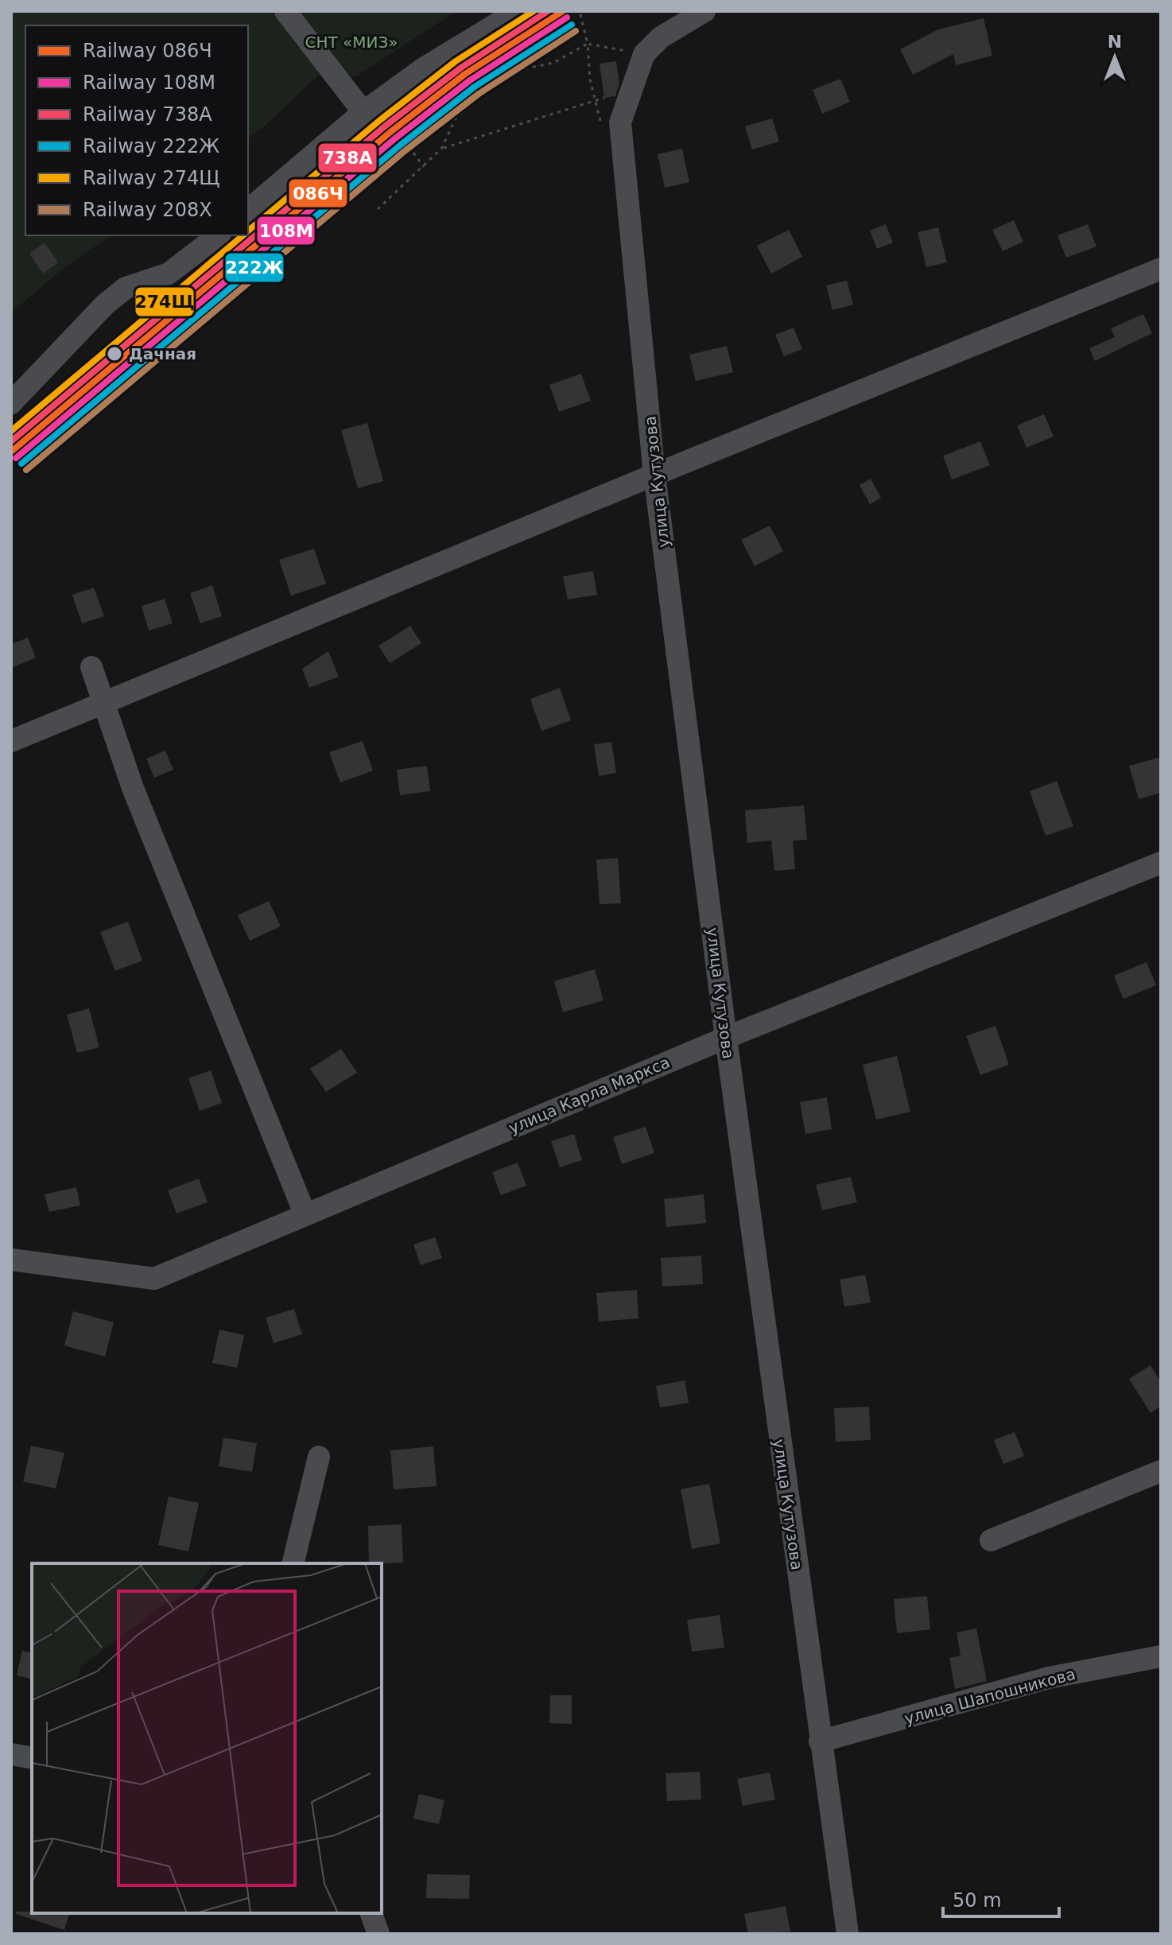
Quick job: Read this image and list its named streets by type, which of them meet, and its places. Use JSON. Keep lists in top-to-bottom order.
{
  "streets": {
    "street": ["улица Кутузова", "улица Карла Маркса", "улица Шапошникова"]
  },
  "crossings": [
    ["улица Кутузова", "улица Карла Маркса"],
    ["улица Кутузова", "улица Шапошникова"]
  ],
  "parks": ["СНТ «МИЗ»"],
  "places": ["Дачная"],
  "lines": [
    "rail line 086Ч",
    "rail line 738А",
    "rail line 274Щ",
    "rail line 108М",
    "rail line 222Ж",
    "rail line 208Х"
  ],
  "legend": [
    "Railway 086Ч",
    "Railway 108М",
    "Railway 738А",
    "Railway 222Ж",
    "Railway 274Щ",
    "Railway 208Х"
  ],
  "scale_bar": "50 m",
  "north": "top"
}
